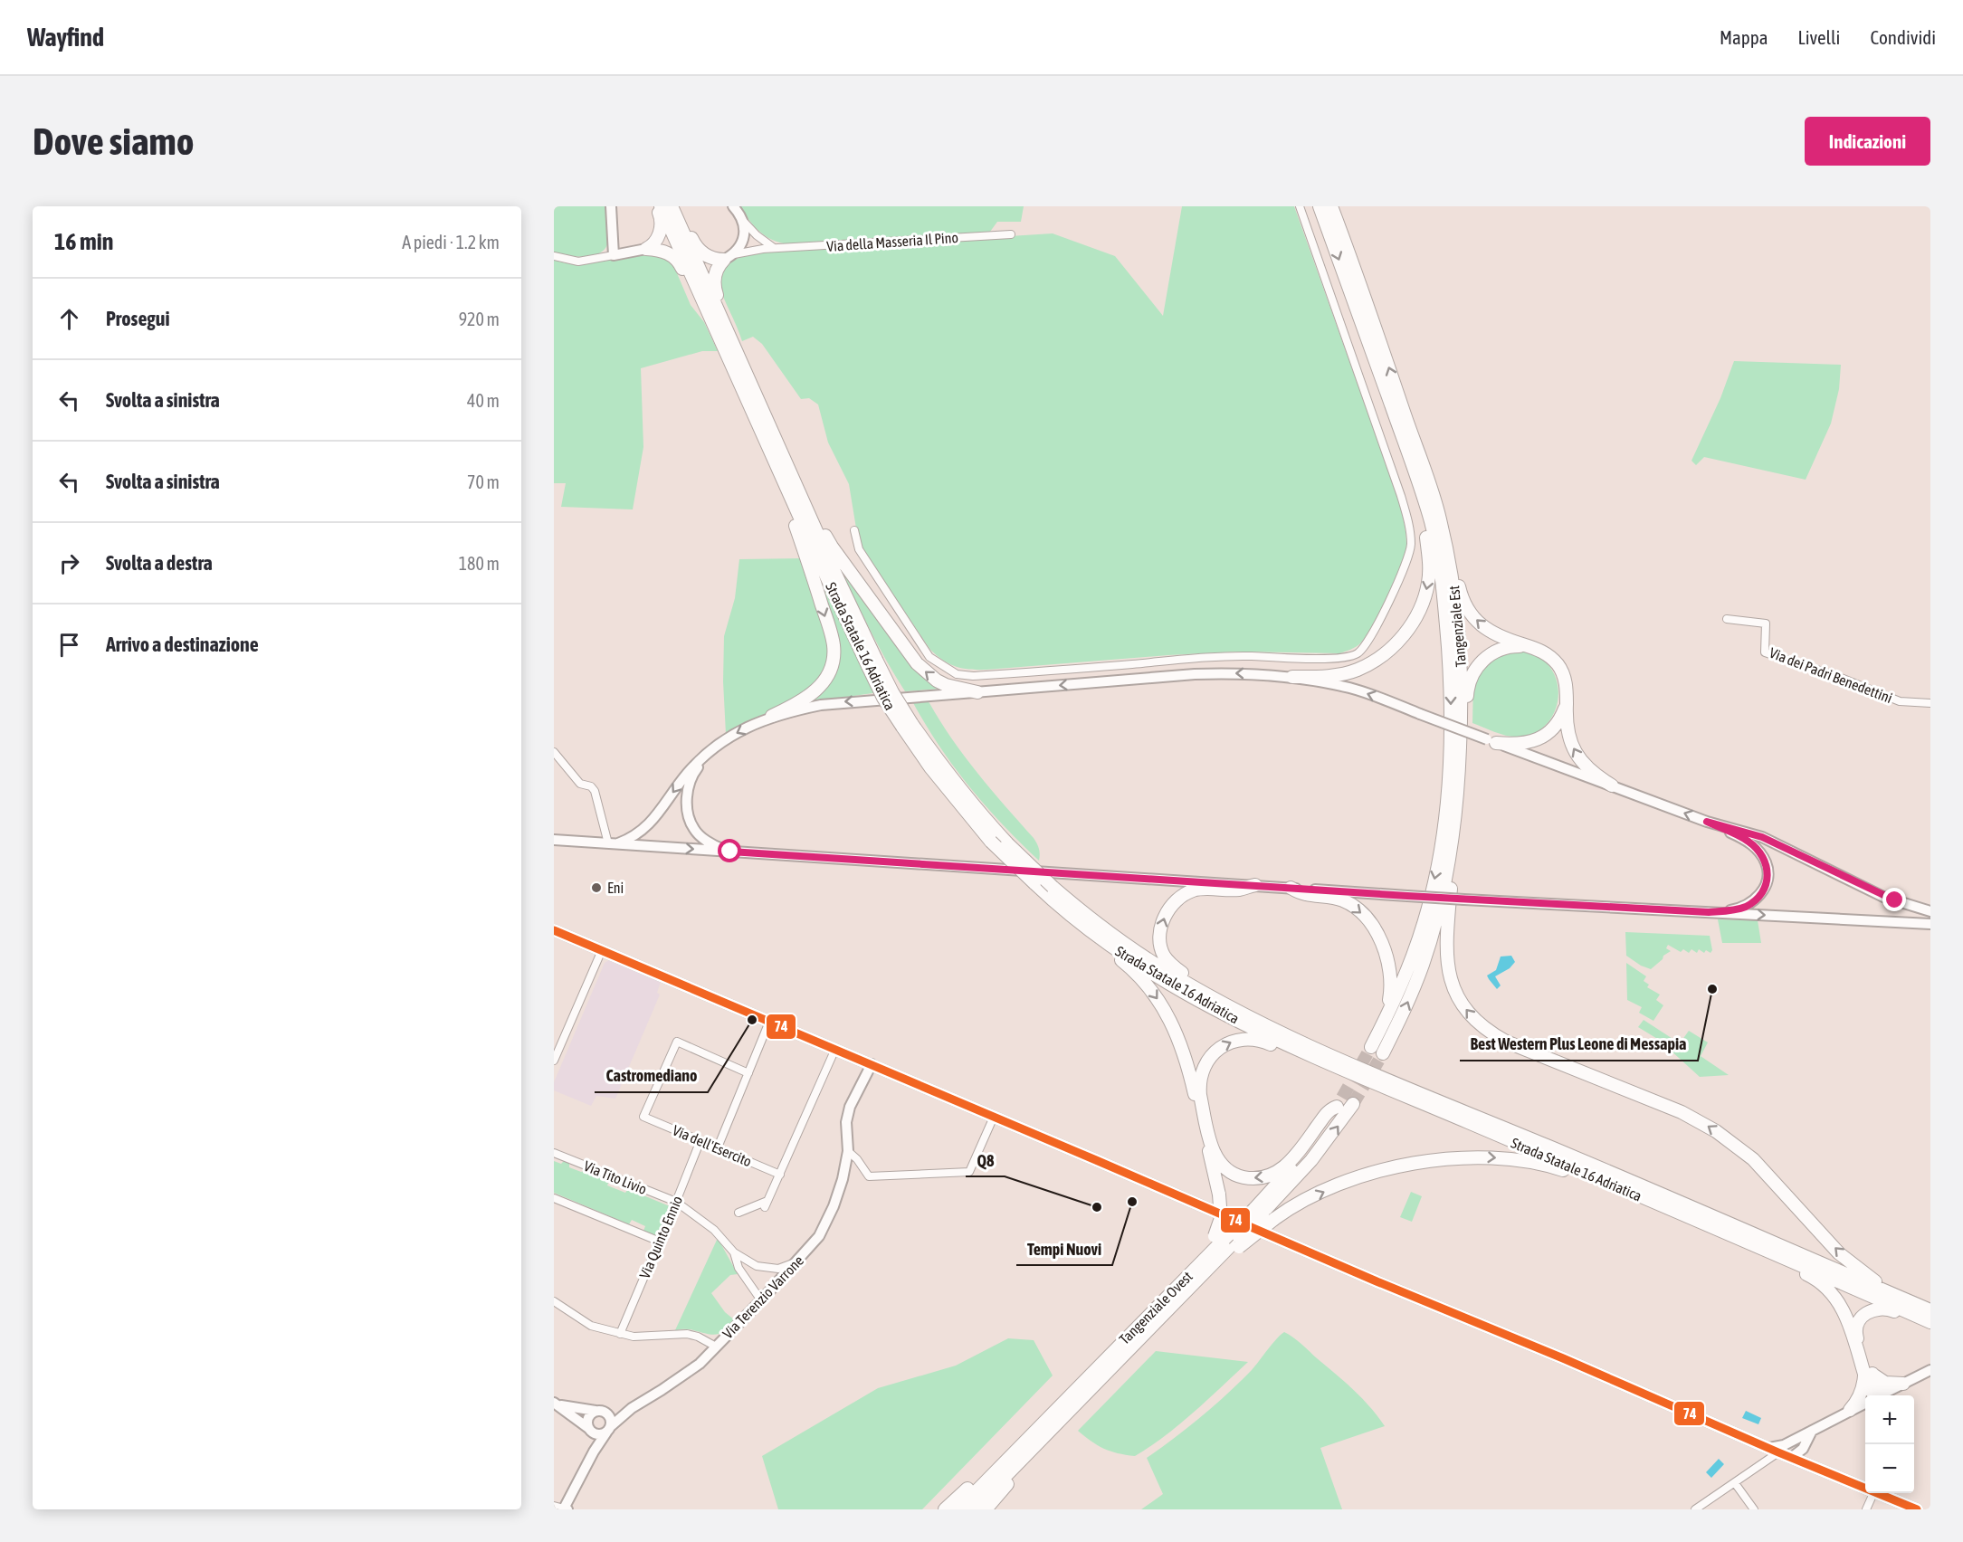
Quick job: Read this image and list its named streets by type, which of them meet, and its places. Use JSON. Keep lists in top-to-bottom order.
{
  "streets": {
    "highway": ["Tangenziale Est", "Strada Statale 16 Adriatica", "Tangenziale Ovest"],
    "main road": ["Via Terenzio Varrone"],
    "street": [
      "Via della Masseria Il Pino",
      "Via dei Padri Benedettini",
      "Via dell'Esercito",
      "Via Tito Livio",
      "Via Quinto Ennio"
    ]
  },
  "crossings": [
    ["Strada Statale 16 Adriatica", "Tangenziale Ovest"],
    ["Via dell'Esercito", "Via Quinto Ennio"],
    ["Via Tito Livio", "Via Quinto Ennio"]
  ],
  "places": [
    "Eni",
    "Best Western Plus Leone di Messapia",
    "Castromediano",
    "Tempi Nuovi",
    "Q8"
  ],
  "lines": ["transit line 74"],
  "page": {
    "header": "Wayfind",
    "nav": ["Mappa", "Livelli", "Condividi"],
    "buttons": "Indicazioni",
    "title": "Dove siamo",
    "heading": ["16 min", "A piedi · 1.2 km"],
    "list": [
      ["Prosegui", "920 m"],
      ["Svolta a sinistra", "40 m"],
      ["Svolta a sinistra", "70 m"],
      ["Svolta a destra", "180 m"],
      "Arrivo a destinazione"
    ],
    "map_buttons": ["+", "−"]
  }
}
